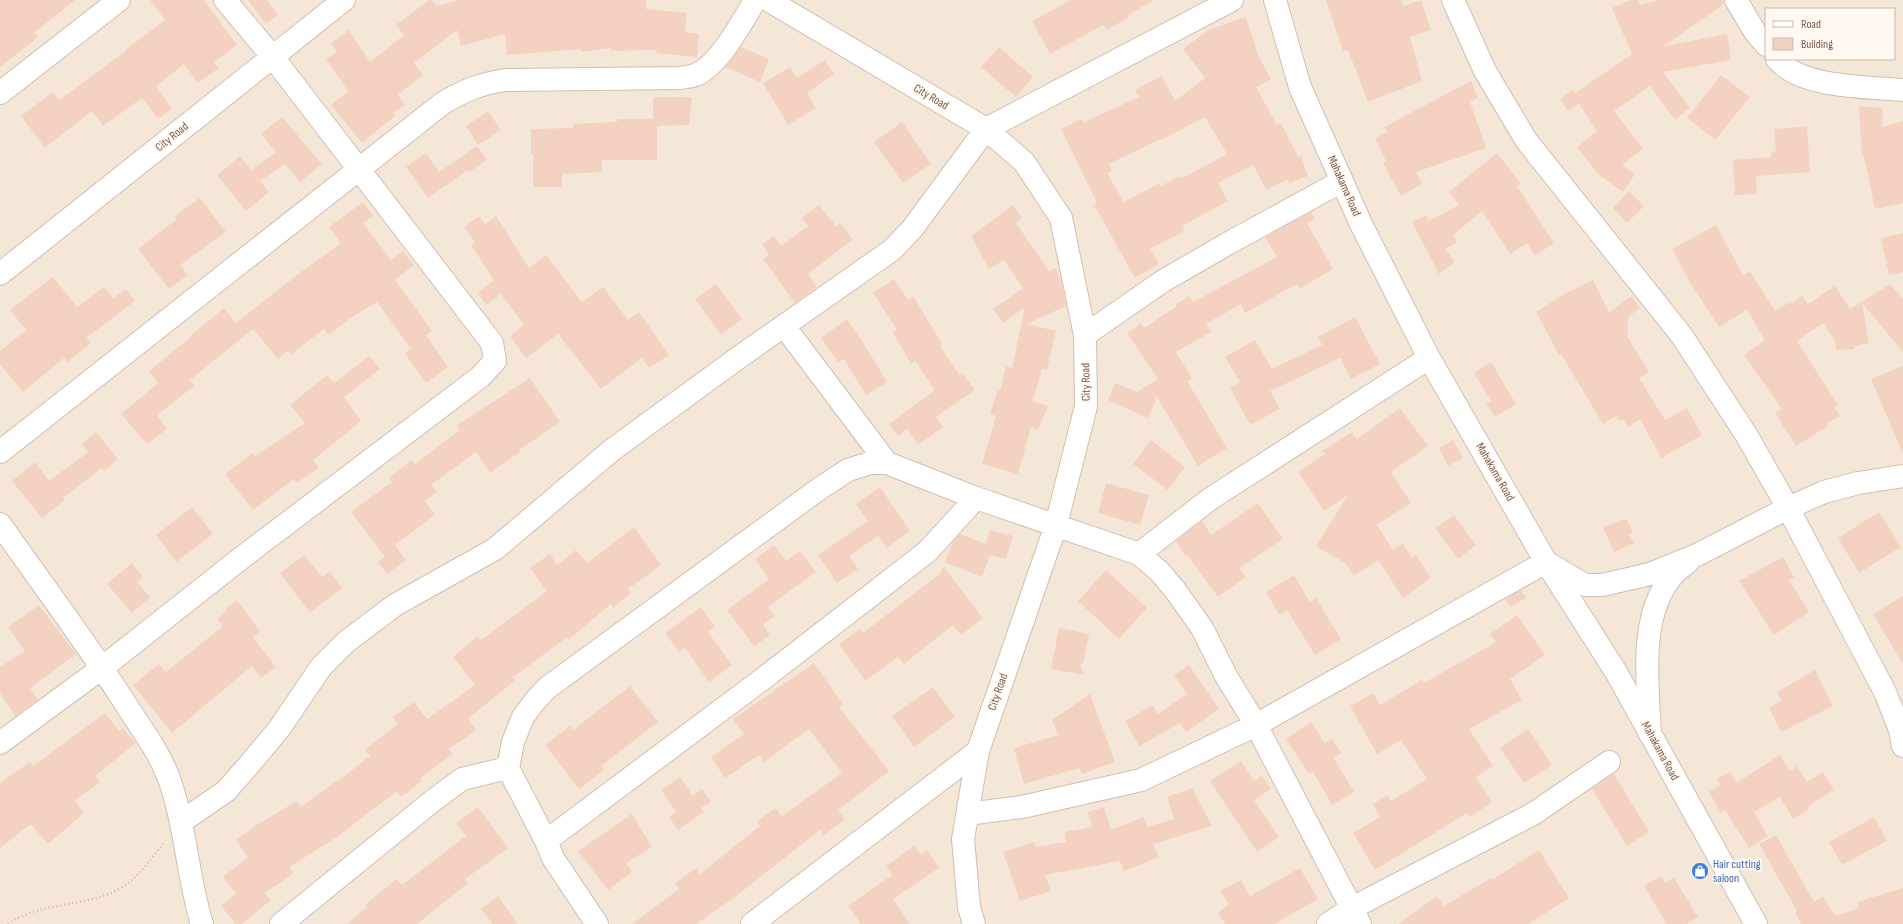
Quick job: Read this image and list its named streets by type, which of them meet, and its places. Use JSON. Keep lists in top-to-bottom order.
{
  "streets": {
    "street": ["City Road", "Mahakama Road"]
  },
  "places": {
    "shop": ["Hair cutting saloon"]
  },
  "legend": ["Road", "Building"]
}
